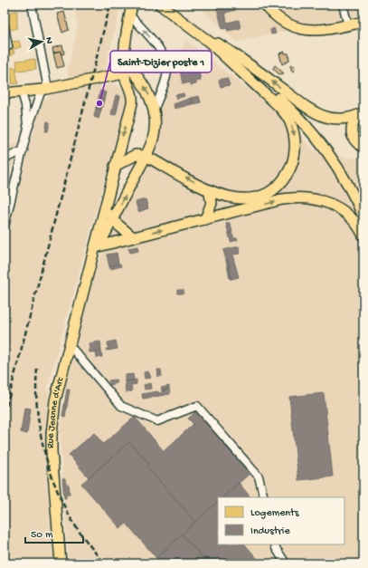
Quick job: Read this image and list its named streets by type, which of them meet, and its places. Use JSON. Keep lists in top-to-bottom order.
{
  "streets": {
    "main road": ["Rue Jeanne d'Arc"]
  },
  "places": ["Saint-Dizier poste 1"],
  "legend": ["Logements", "Industrie"],
  "scale_bar": "50 m",
  "north": "right"
}
